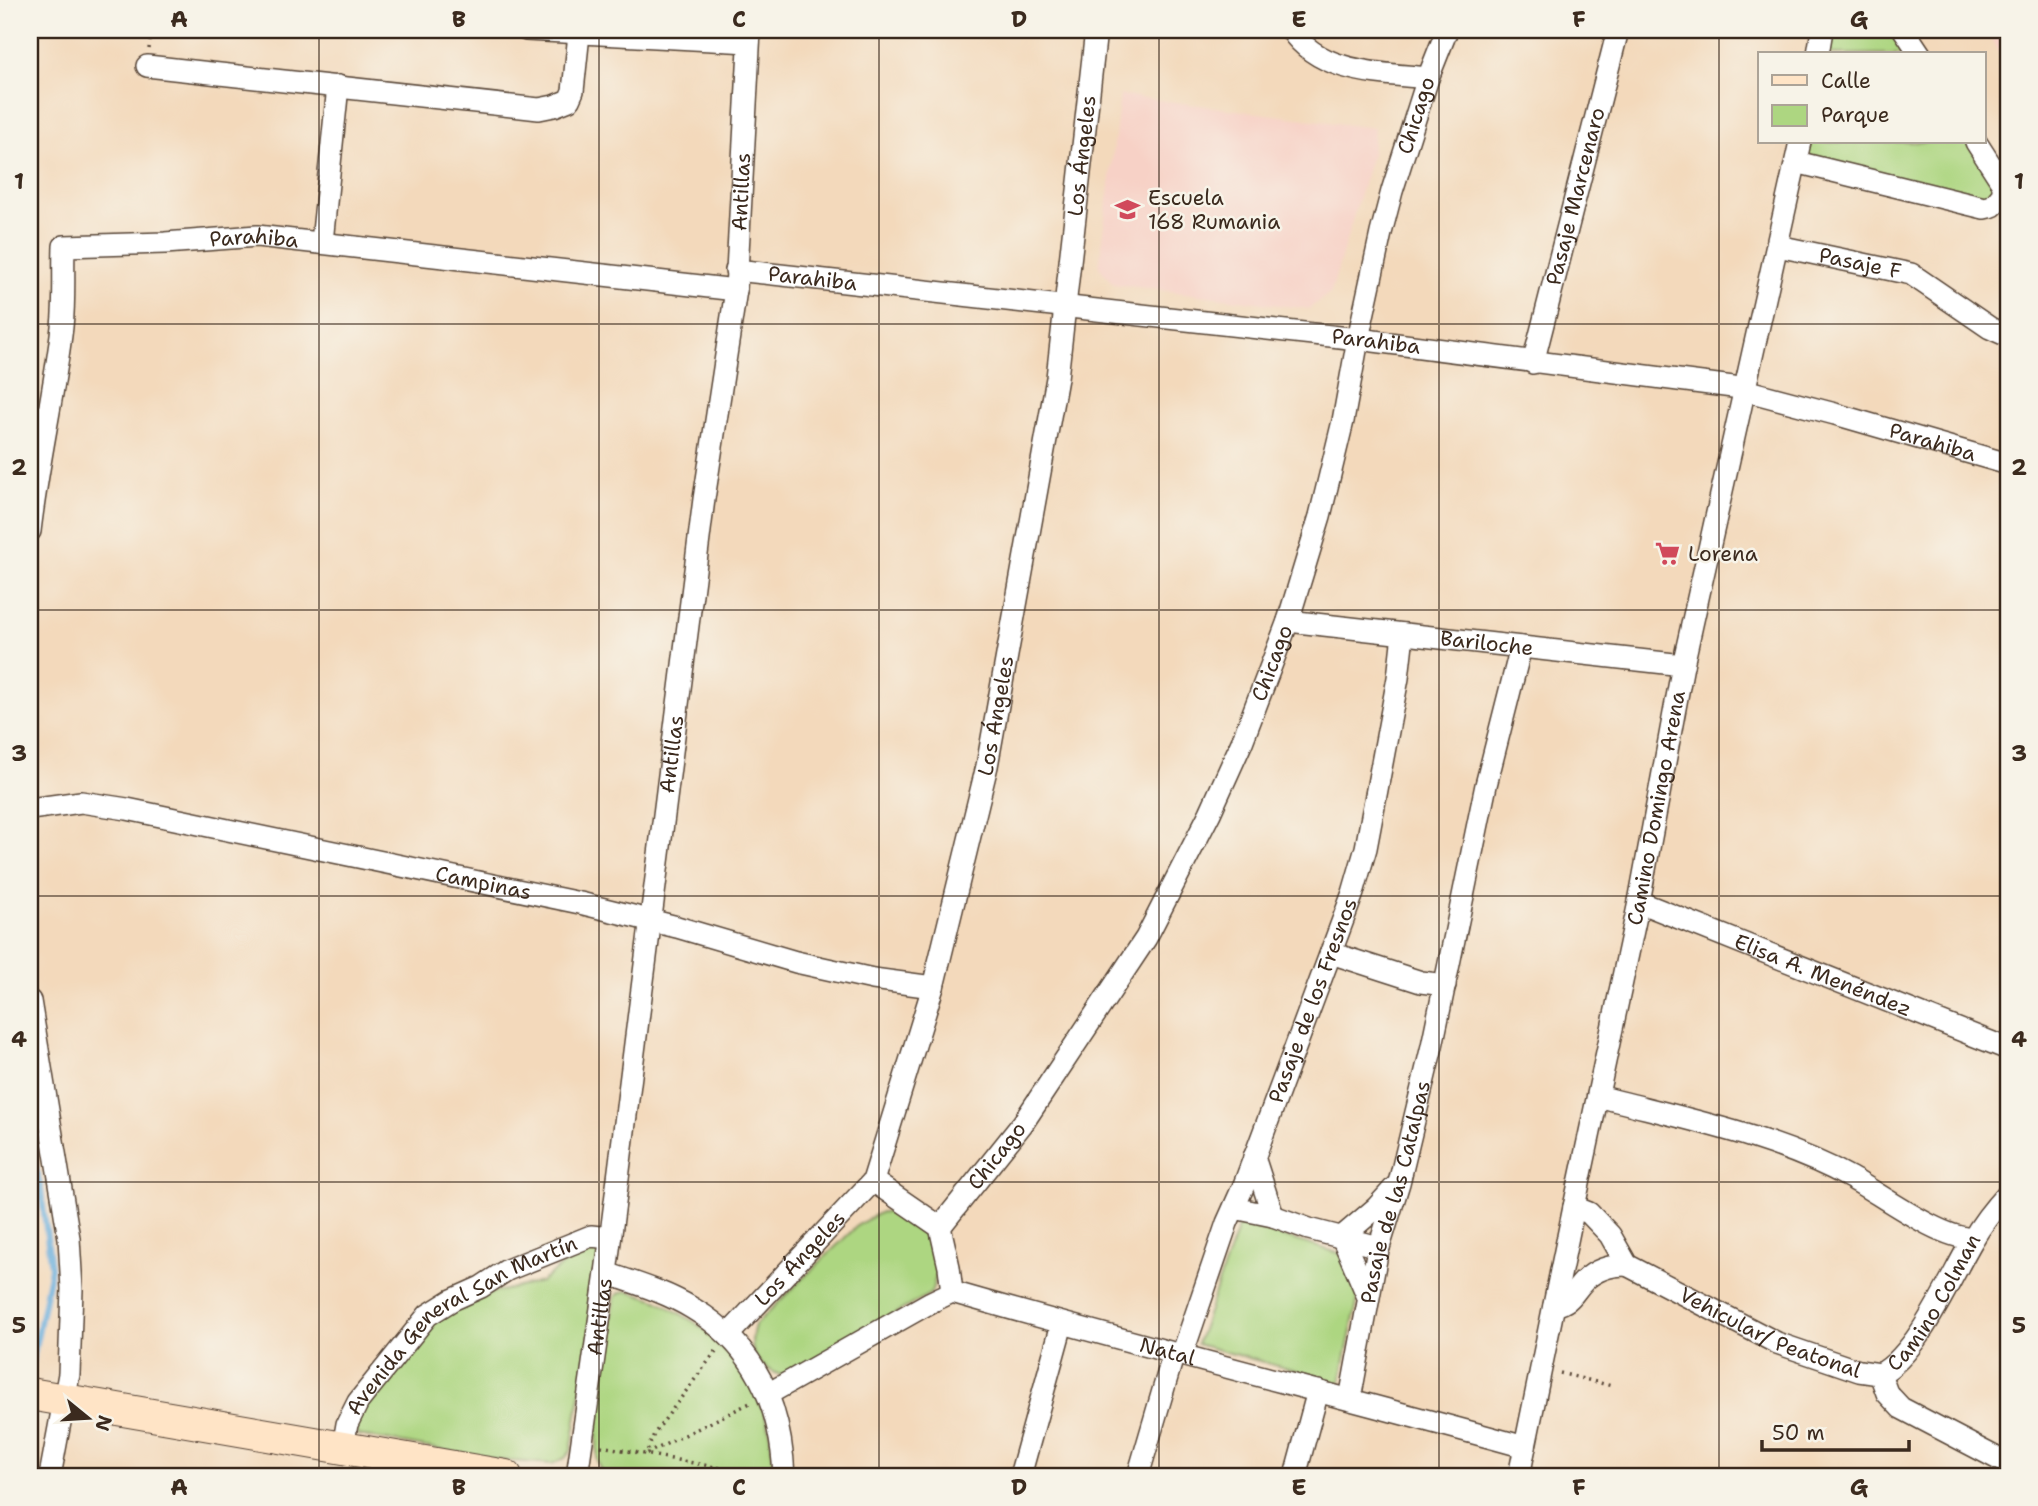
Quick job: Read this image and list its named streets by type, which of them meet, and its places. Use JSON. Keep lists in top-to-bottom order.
{
  "streets": {
    "main road": ["Avenida General San Martín"],
    "street": [
      "Chicago",
      "Los Ángeles",
      "Antillas",
      "Pasaje Marcenaro",
      "Parahiba",
      "Pasaje F",
      "Bariloche",
      "Camino Domingo Arena",
      "Campinas",
      "Elisa A. Menéndez",
      "Pasaje de los Fresnos",
      "Pasaje de las Catalpas",
      "Camino Colman",
      "Vehicular/ Peatonal",
      "Natal"
    ]
  },
  "crossings": [
    ["Chicago", "Parahiba"],
    ["Chicago", "Bariloche"],
    ["Los Ángeles", "Parahiba"],
    ["Los Ángeles", "Campinas"],
    ["Los Ángeles", "Avenida General San Martín"],
    ["Antillas", "Parahiba"],
    ["Antillas", "Campinas"],
    ["Antillas", "Avenida General San Martín"],
    ["Pasaje Marcenaro", "Parahiba"],
    ["Parahiba", "Camino Domingo Arena"],
    ["Pasaje F", "Camino Domingo Arena"],
    ["Bariloche", "Camino Domingo Arena"],
    ["Bariloche", "Pasaje de los Fresnos"],
    ["Bariloche", "Pasaje de las Catalpas"],
    ["Camino Domingo Arena", "Elisa A. Menéndez"],
    ["Camino Domingo Arena", "Natal"],
    ["Pasaje de los Fresnos", "Natal"],
    ["Pasaje de las Catalpas", "Natal"],
    ["Camino Colman", "Vehicular/ Peatonal"]
  ],
  "places": {
    "school or university": ["Escuela 168 Rumania"],
    "supermarket": ["Lorena"]
  },
  "legend": ["Calle", "Parque"],
  "scale_bar": "50 m",
  "north": "right",
  "grid": {
    "columns": [
      "A",
      "B",
      "C",
      "D",
      "E",
      "F",
      "G"
    ],
    "rows": [
      "1",
      "2",
      "3",
      "4",
      "5"
    ]
  }
}
